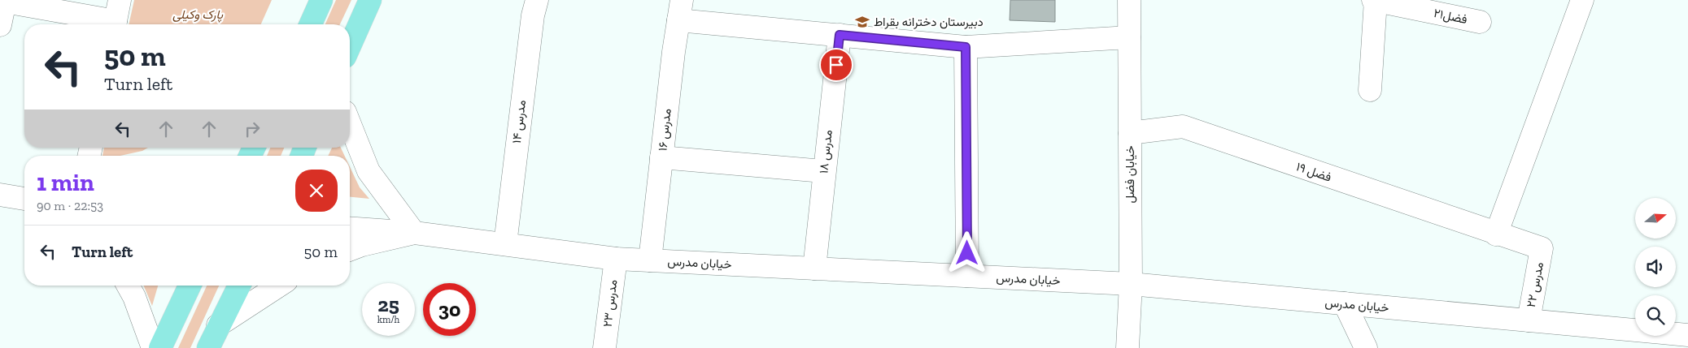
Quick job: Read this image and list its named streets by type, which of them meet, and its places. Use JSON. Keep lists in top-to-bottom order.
{
  "streets": {
    "street": [
      "فضل۲۱",
      "مدرس ۱۴",
      "مدرس ۱۶",
      "مدرس ۱۸",
      "فضل ۱۹",
      "خیابان فضل",
      "خیابان مدرس",
      "مدرس ۲۲",
      "مدرس ۲۳"
    ]
  },
  "crossings": [
    ["مدرس ۱۴", "خیابان مدرس"],
    ["مدرس ۱۶", "خیابان مدرس"],
    ["مدرس ۱۸", "خیابان مدرس"],
    ["فضل ۱۹", "خیابان فضل"],
    ["فضل ۱۹", "مدرس ۲۲"],
    ["خیابان فضل", "خیابان مدرس"],
    ["خیابان مدرس", "مدرس ۲۲"],
    ["خیابان مدرس", "مدرس ۲۳"]
  ],
  "parks": ["پارک وکیلی"],
  "places": {
    "school or university": ["دبیرستان دخترانه بقراط"]
  },
  "north": "right",
  "page": {
    "turn": ["50 m", "Turn left"],
    "heading": ["1 min", "90 m · 22:53"],
    "list": [
      {
        "name": "Turn left",
        "value": "50 m"
      }
    ],
    "speed": "25 km/h",
    "limit": "30"
  }
}
